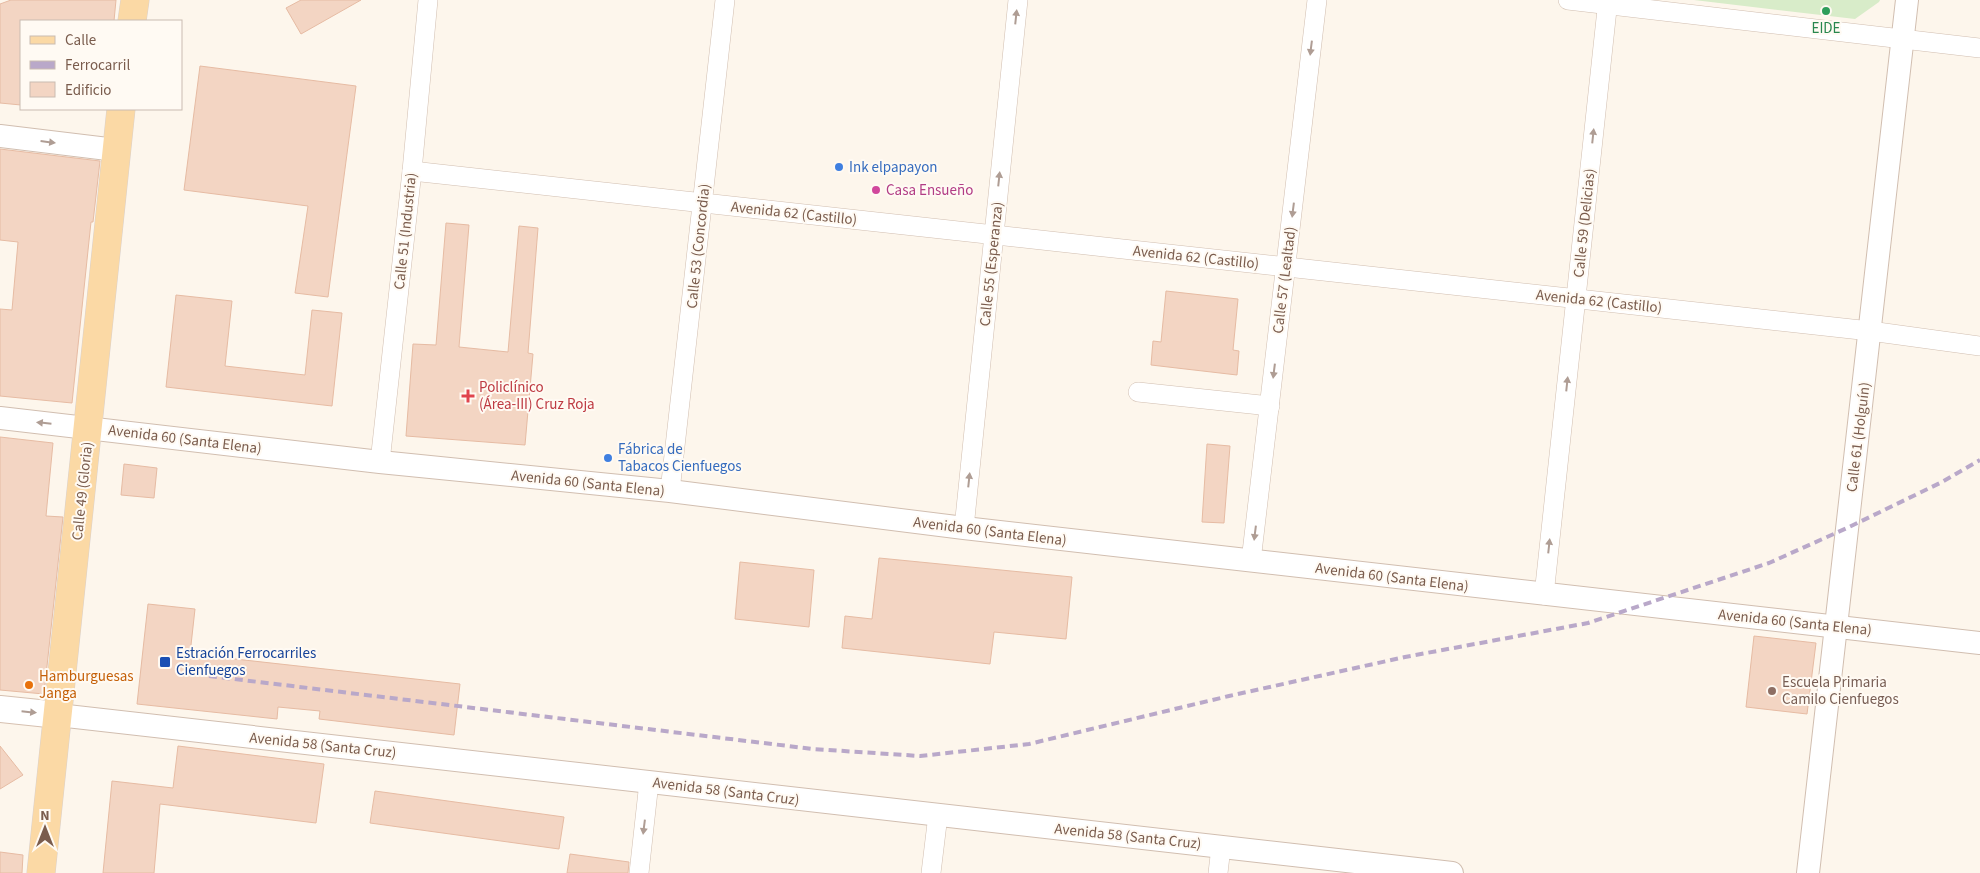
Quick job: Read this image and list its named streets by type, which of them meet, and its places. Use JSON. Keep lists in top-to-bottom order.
{
  "streets": {
    "main road": ["Calle 49 (Gloria)", "Avenida 58 (Santa Cruz)"],
    "street": [
      "Avenida 62 (Castillo)",
      "Calle 59 (Delicias)",
      "Calle 51 (Industria)",
      "Calle 53 (Concordia)",
      "Calle 55 (Esperanza)",
      "Calle 57 (Lealtad)",
      "Calle 61 (Holguín)",
      "Avenida 60 (Santa Elena)"
    ]
  },
  "crossings": [
    ["Avenida 62 (Castillo)", "Calle 59 (Delicias)"],
    ["Avenida 62 (Castillo)", "Calle 51 (Industria)"],
    ["Avenida 62 (Castillo)", "Calle 53 (Concordia)"],
    ["Avenida 62 (Castillo)", "Calle 55 (Esperanza)"],
    ["Avenida 62 (Castillo)", "Calle 57 (Lealtad)"],
    ["Avenida 62 (Castillo)", "Calle 61 (Holguín)"],
    ["Calle 59 (Delicias)", "Avenida 60 (Santa Elena)"],
    ["Calle 51 (Industria)", "Avenida 60 (Santa Elena)"],
    ["Calle 53 (Concordia)", "Avenida 60 (Santa Elena)"],
    ["Calle 55 (Esperanza)", "Avenida 60 (Santa Elena)"],
    ["Calle 57 (Lealtad)", "Avenida 60 (Santa Elena)"],
    ["Calle 61 (Holguín)", "Avenida 60 (Santa Elena)"],
    ["Avenida 60 (Santa Elena)", "Calle 49 (Gloria)"],
    ["Calle 49 (Gloria)", "Avenida 58 (Santa Cruz)"]
  ],
  "one_way": ["Calle 59 (Delicias)", "Calle 55 (Esperanza)", "Calle 57 (Lealtad)"],
  "places": {
    "other": [
      "EIDE",
      "Ink elpapayon",
      "Casa Ensueño",
      "Fábrica de Tabacos Cienfuegos",
      "Hamburguesas Janga",
      "Escuela Primaria Camilo Cienfuegos"
    ],
    "health": ["Policlínico (Área-III) Cruz Roja"],
    "transit": ["Estración Ferrocarriles Cienfuegos"]
  },
  "legend": ["Calle", "Ferrocarril", "Edificio"],
  "north": "top"
}
